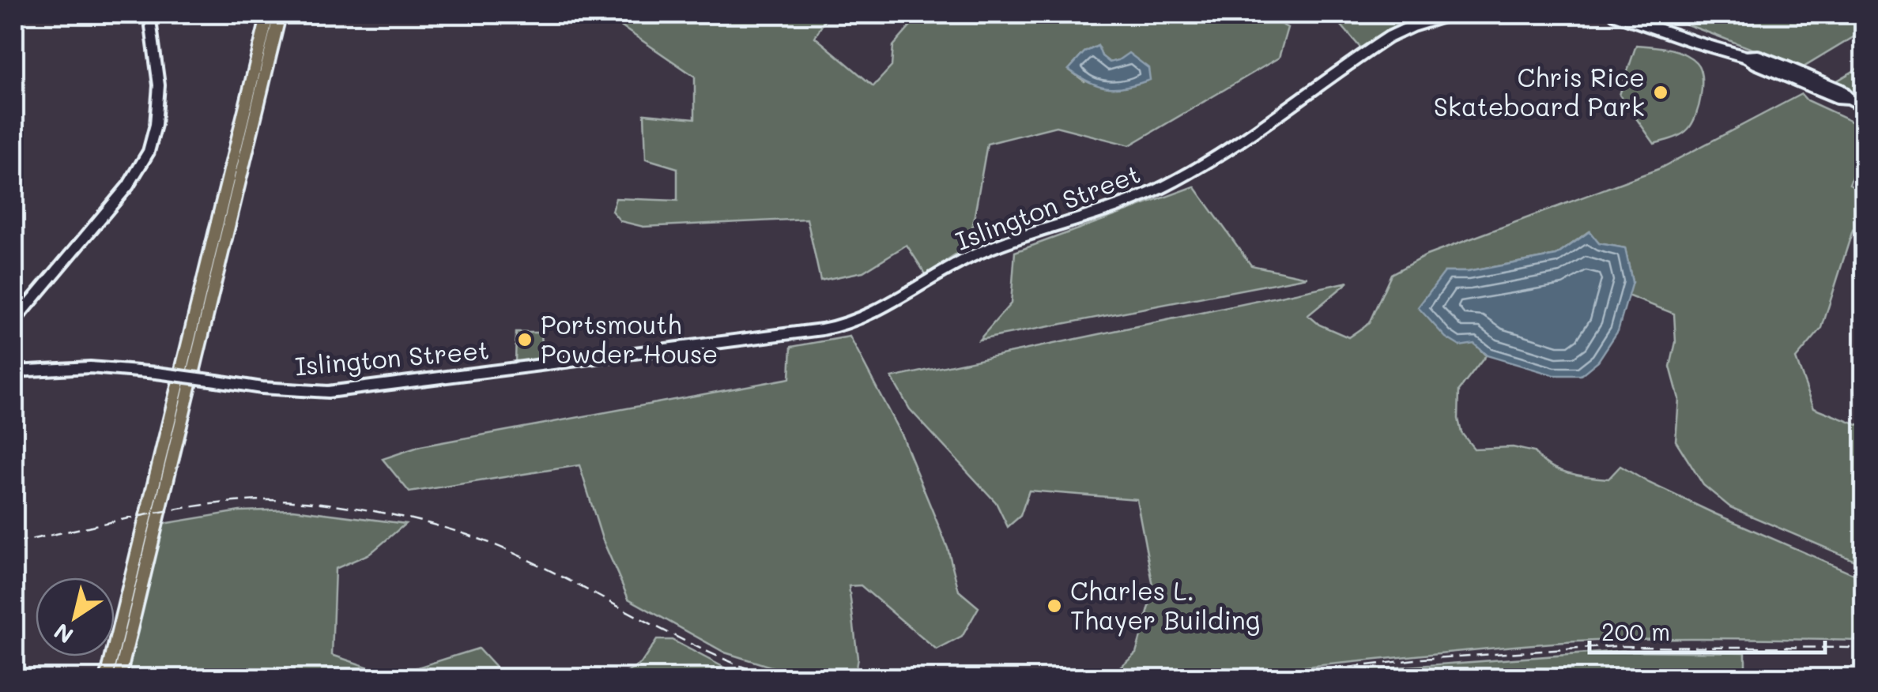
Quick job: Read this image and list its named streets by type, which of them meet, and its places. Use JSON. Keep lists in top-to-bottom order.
{
  "streets": {
    "street": ["Islington Street"]
  },
  "places": ["Chris Rice Skateboard Park", "Portsmouth Powder House", "Charles L. Thayer Building"],
  "scale_bar": "200 m",
  "north": "bottom left"
}
